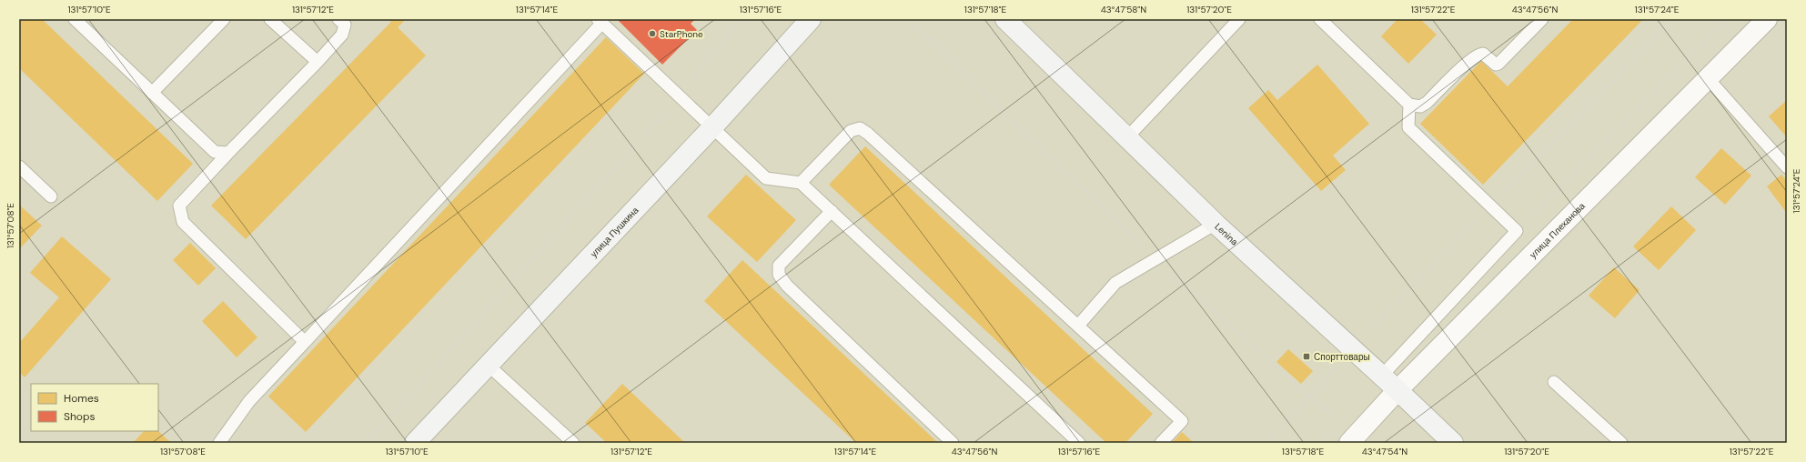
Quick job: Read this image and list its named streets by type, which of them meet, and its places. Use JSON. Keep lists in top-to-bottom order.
{
  "streets": {
    "main road": ["улица Пушкина", "Lenina"],
    "street": ["улица Плеханова"]
  },
  "crossings": [
    ["улица Плеханова", "Lenina"]
  ],
  "places": {
    "other": ["StarPhone"],
    "transit": ["Спорттовары"]
  },
  "legend": ["Homes", "Shops"],
  "coordinates": [
    "131°57'10\"E",
    "131°57'12\"E",
    "131°57'14\"E",
    "131°57'16\"E",
    "131°57'18\"E",
    "43°47'58\"N",
    "131°57'20\"E",
    "131°57'22\"E",
    "43°47'56\"N",
    "131°57'24\"E",
    "131°57'08\"E",
    "43°47'54\"N"
  ]
}
